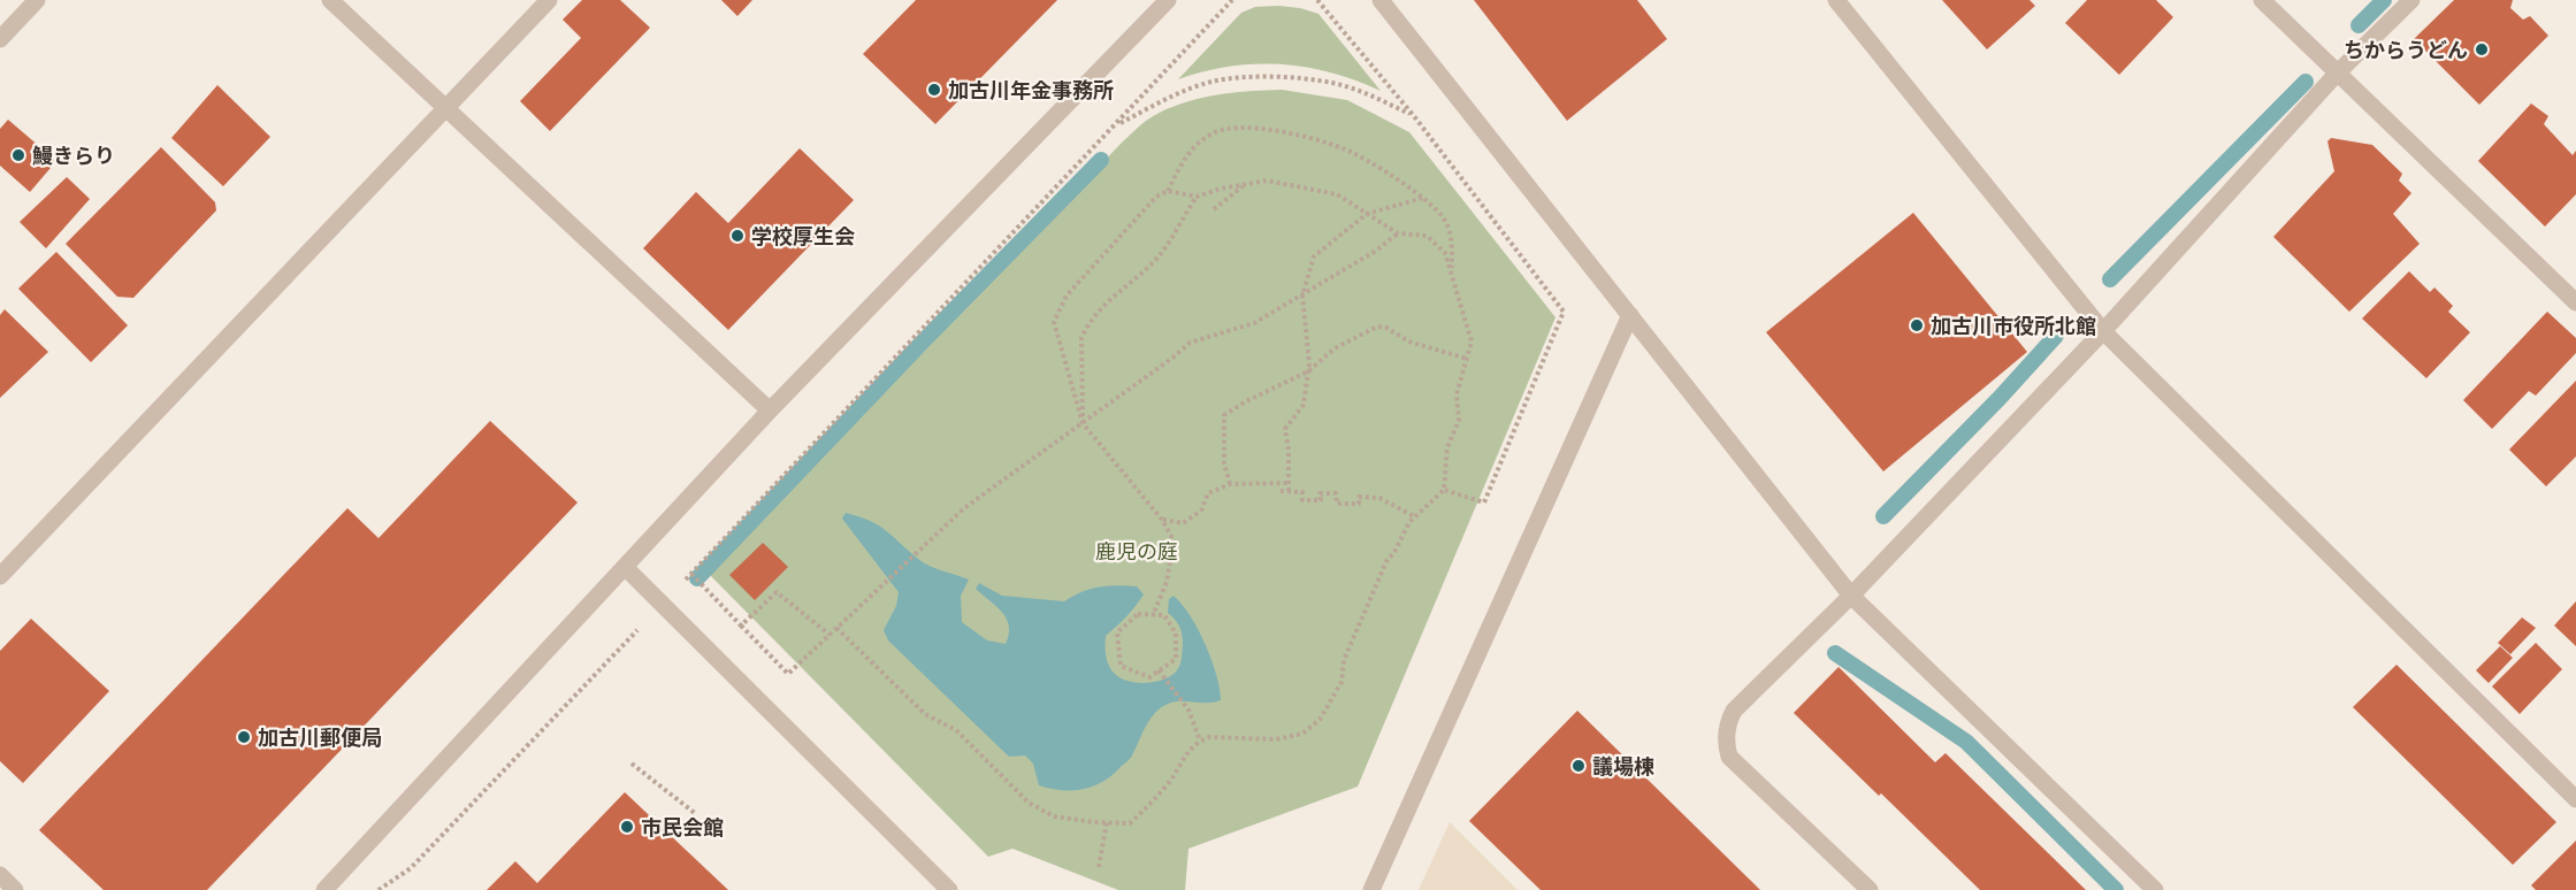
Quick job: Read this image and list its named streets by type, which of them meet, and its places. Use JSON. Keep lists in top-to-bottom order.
{
  "parks": ["鹿児の庭"],
  "places": [
    "ちからうどん",
    "加古川年金事務所",
    "鰻きらり",
    "学校厚生会",
    "加古川市役所北館",
    "加古川郵便局",
    "議場棟",
    "市民会館"
  ]
}
